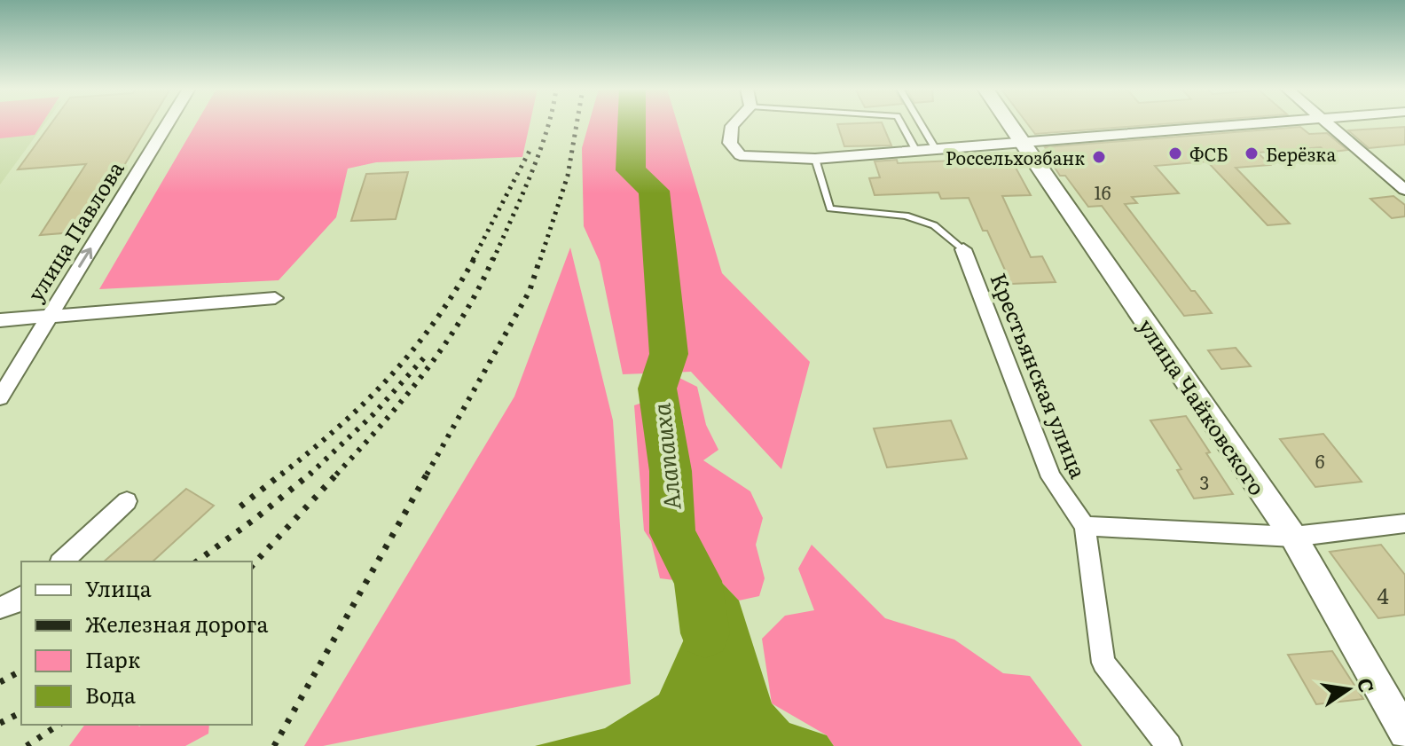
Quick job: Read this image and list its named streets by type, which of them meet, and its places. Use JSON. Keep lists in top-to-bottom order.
{
  "streets": {
    "main road": ["улица Чайковского"],
    "street": ["улица Павлова", "Крестьянская улица"]
  },
  "one_way": ["улица Павлова"],
  "water": ["Алапаиха"],
  "places": ["ФСБ", "Берёзка", "Россельхозбанк"],
  "house_numbers": [
    "16",
    "6",
    "3",
    "4"
  ],
  "legend": [
    "Улица",
    "Железная дорога",
    "Парк",
    "Вода"
  ],
  "north": "right"
}
